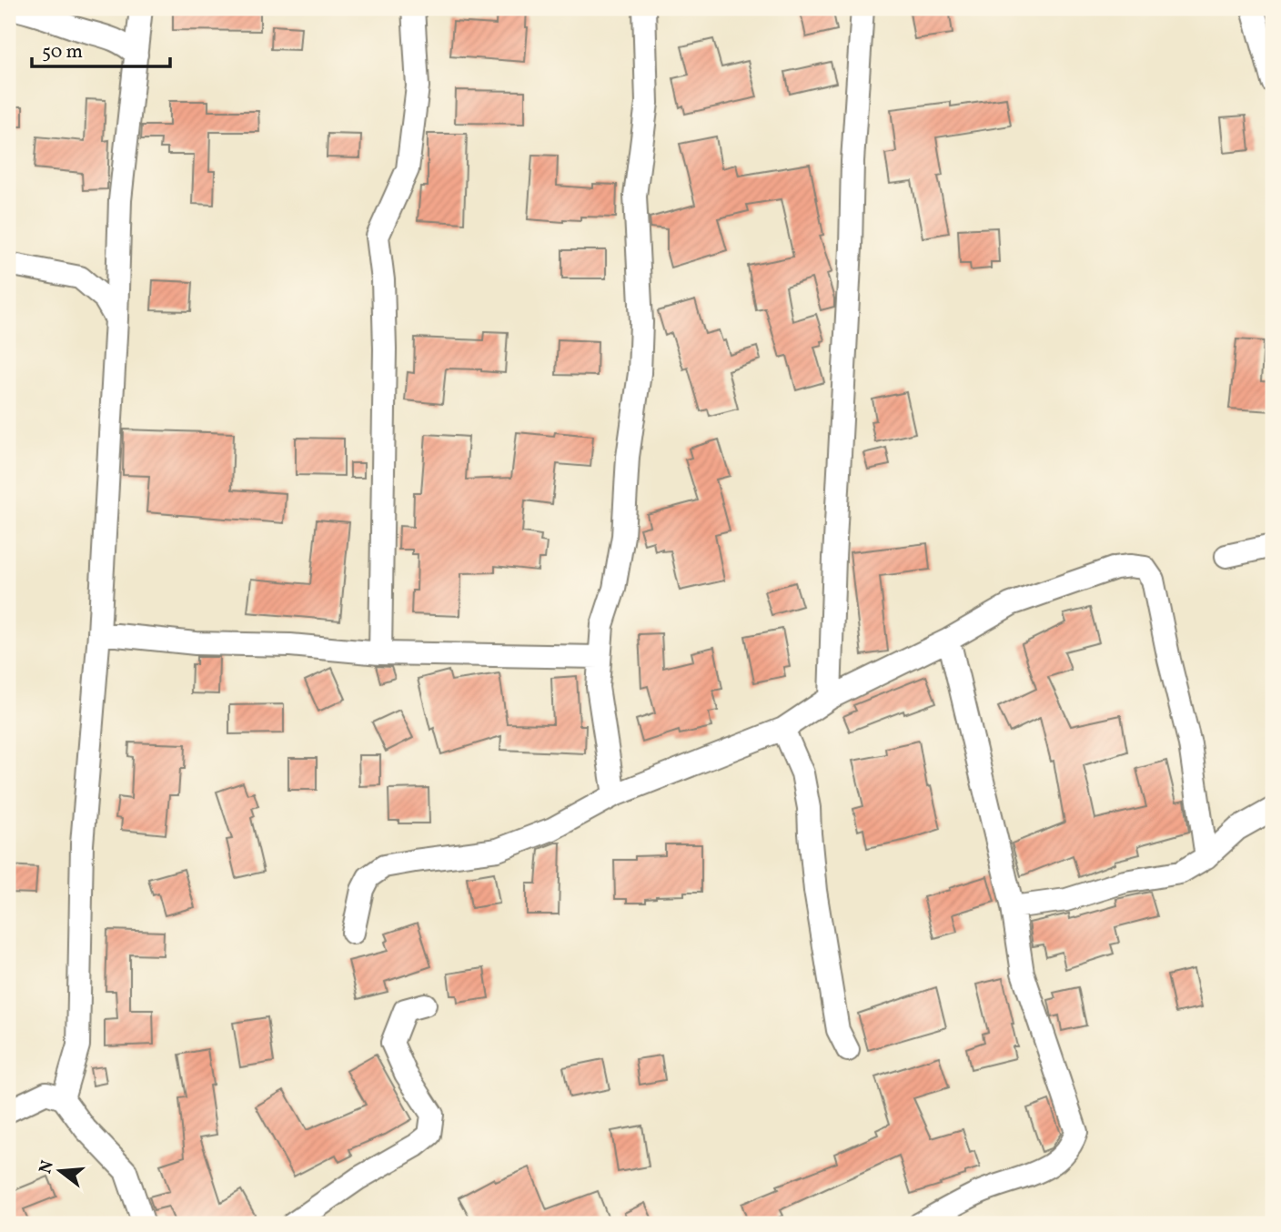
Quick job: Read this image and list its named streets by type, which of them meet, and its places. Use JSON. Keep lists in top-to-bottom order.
{
  "scale_bar": "50 m",
  "north": "left"
}
